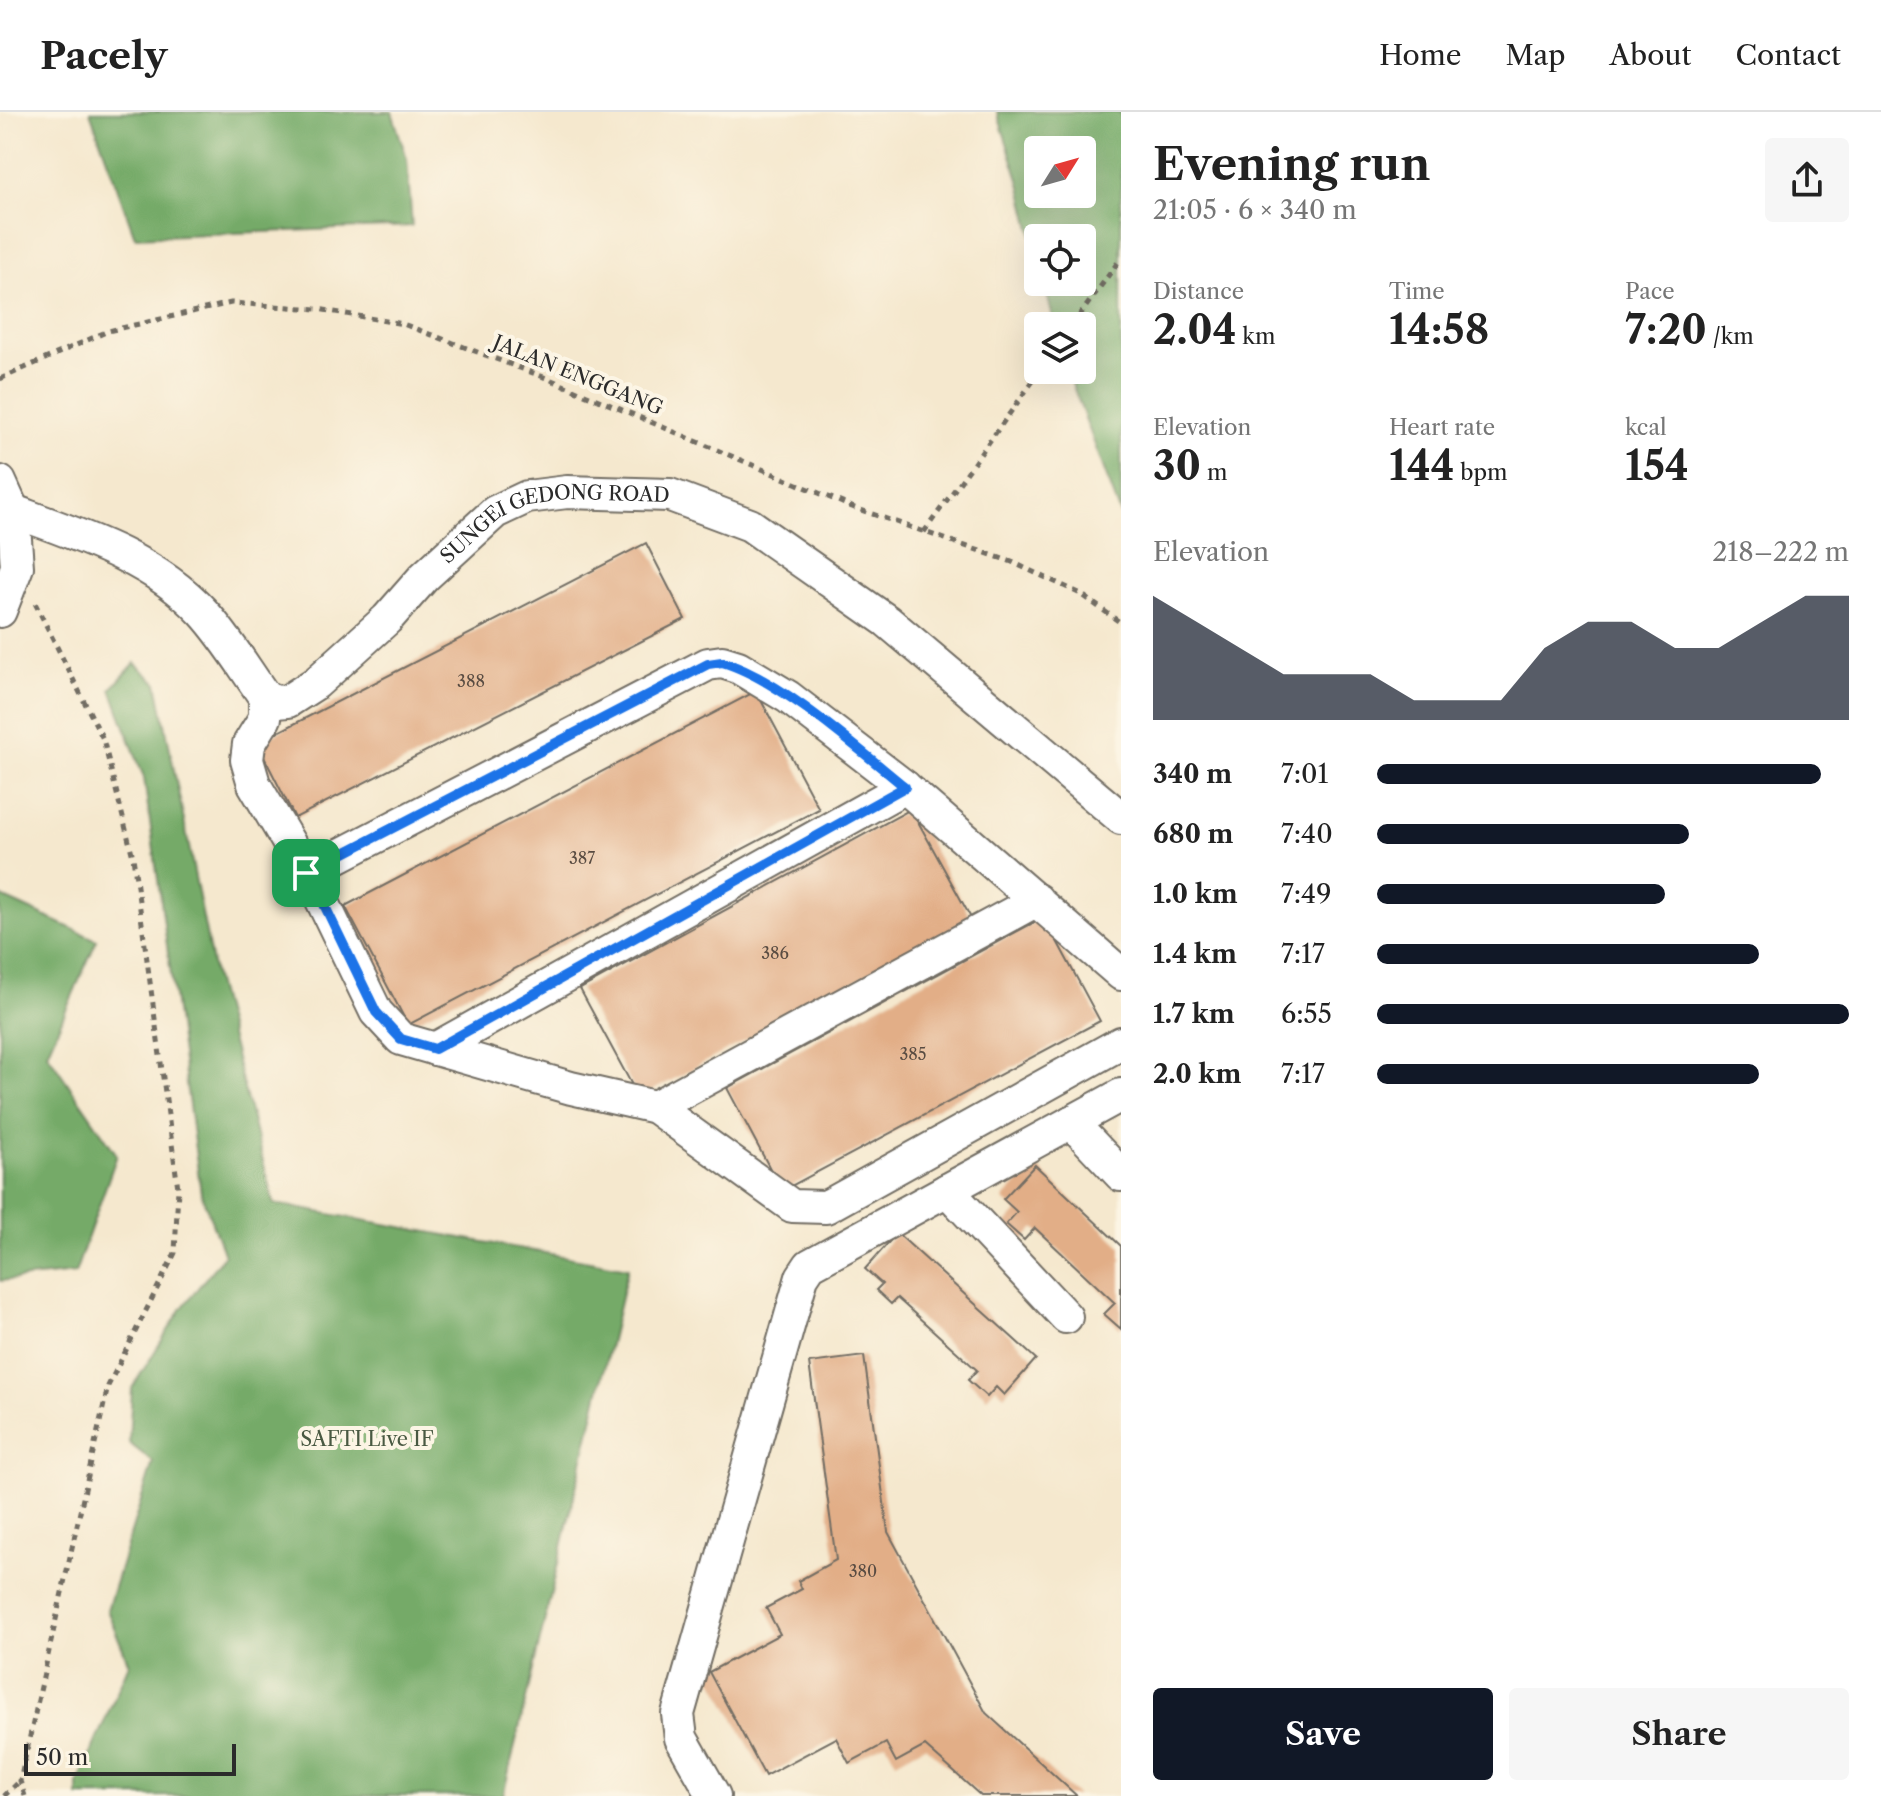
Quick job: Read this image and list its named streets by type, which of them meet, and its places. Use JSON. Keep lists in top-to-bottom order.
{
  "streets": {
    "lane": ["SUNGEI GEDONG ROAD"],
    "path": ["JALAN ENGGANG"]
  },
  "parks": ["SAFTI Live IF"],
  "house_numbers": [
    "388",
    "387",
    "386",
    "385",
    "380"
  ],
  "scale_bar": "50 m",
  "north": "top right",
  "page": {
    "header": "Pacely",
    "nav": [
      "Home",
      "Map",
      "About",
      "Contact"
    ],
    "heading": ["Evening run", "21:05 · 6 × 340 m"],
    "stats": [
      ["Distance", "2.04 km"],
      ["Time", "14:58"],
      ["Pace", "7:20 /km"],
      ["Elevation", "30 m"],
      ["Heart rate", "144 bpm"],
      ["kcal", "154"]
    ],
    "chart": ["Elevation", "218–222 m"],
    "list": [
      {
        "name": "340 m",
        "note": "7:01"
      },
      {
        "name": "680 m",
        "note": "7:40"
      },
      {
        "name": "1.0 km",
        "note": "7:49"
      },
      {
        "name": "1.4 km",
        "note": "7:17"
      },
      {
        "name": "1.7 km",
        "note": "6:55"
      },
      {
        "name": "2.0 km",
        "note": "7:17"
      }
    ],
    "buttons": ["Save", "Share"],
    "scale": "50 m"
  }
}
